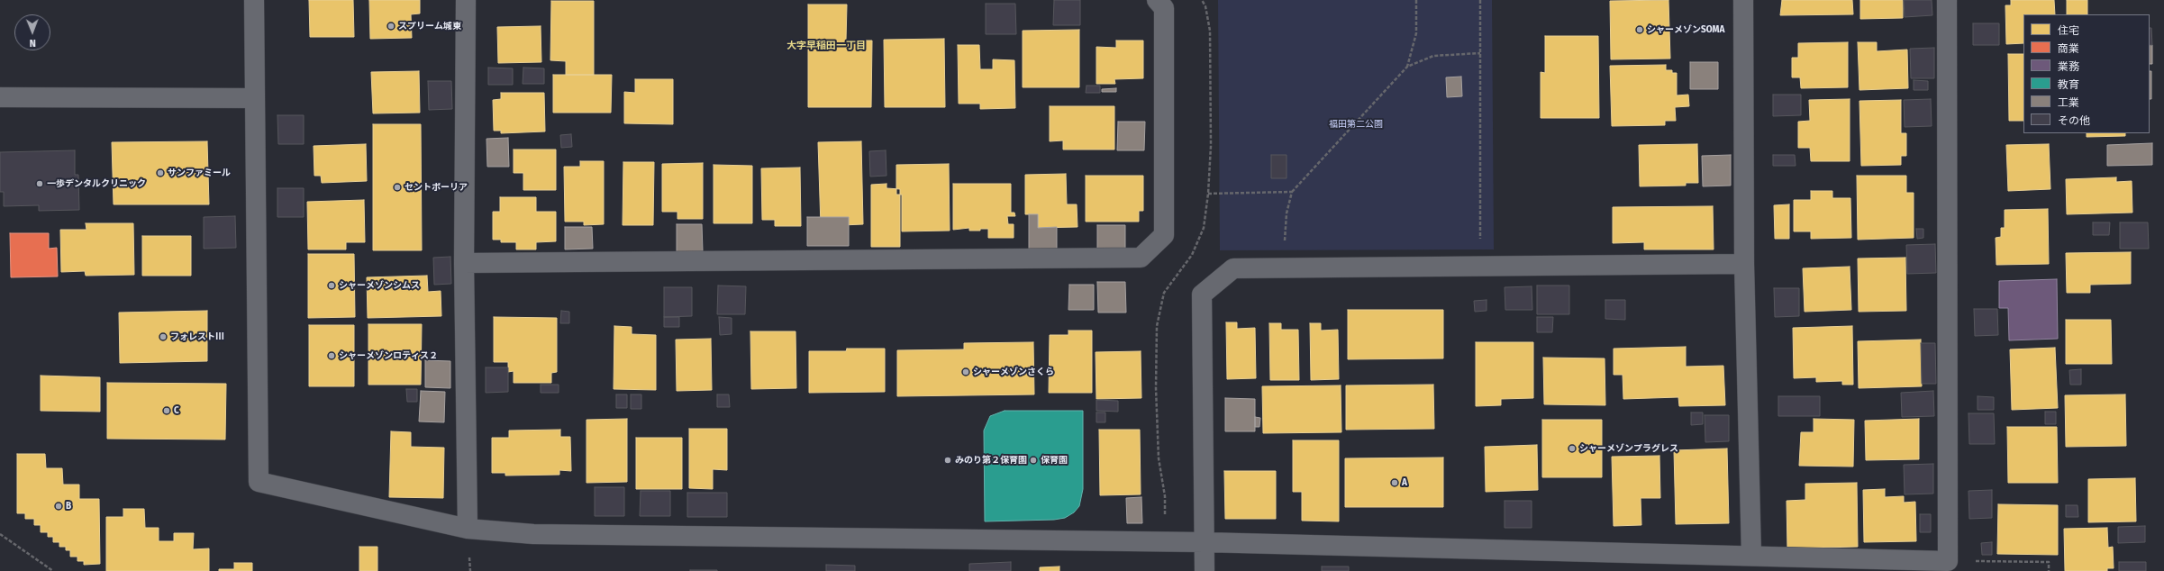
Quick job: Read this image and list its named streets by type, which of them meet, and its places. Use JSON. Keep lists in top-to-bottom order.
{
  "districts": ["大字早稲田一丁目"],
  "parks": ["福田第二公園"],
  "places": [
    "スプリーム城東",
    "シャーメゾンSOMA",
    "サンファミール",
    "一歩デンタルクリニック",
    "セントポーリア",
    "シャーメゾンシムス",
    "フォレストⅢ",
    "シャーメゾンロティス２",
    "シャーメゾンさくら",
    "C",
    "シャーメゾンプラグレス",
    "みのり第２保育園",
    "保育園",
    "A",
    "B"
  ],
  "legend": [
    "住宅",
    "商業",
    "業務",
    "教育",
    "工業",
    "その他"
  ],
  "north": "bottom"
}
